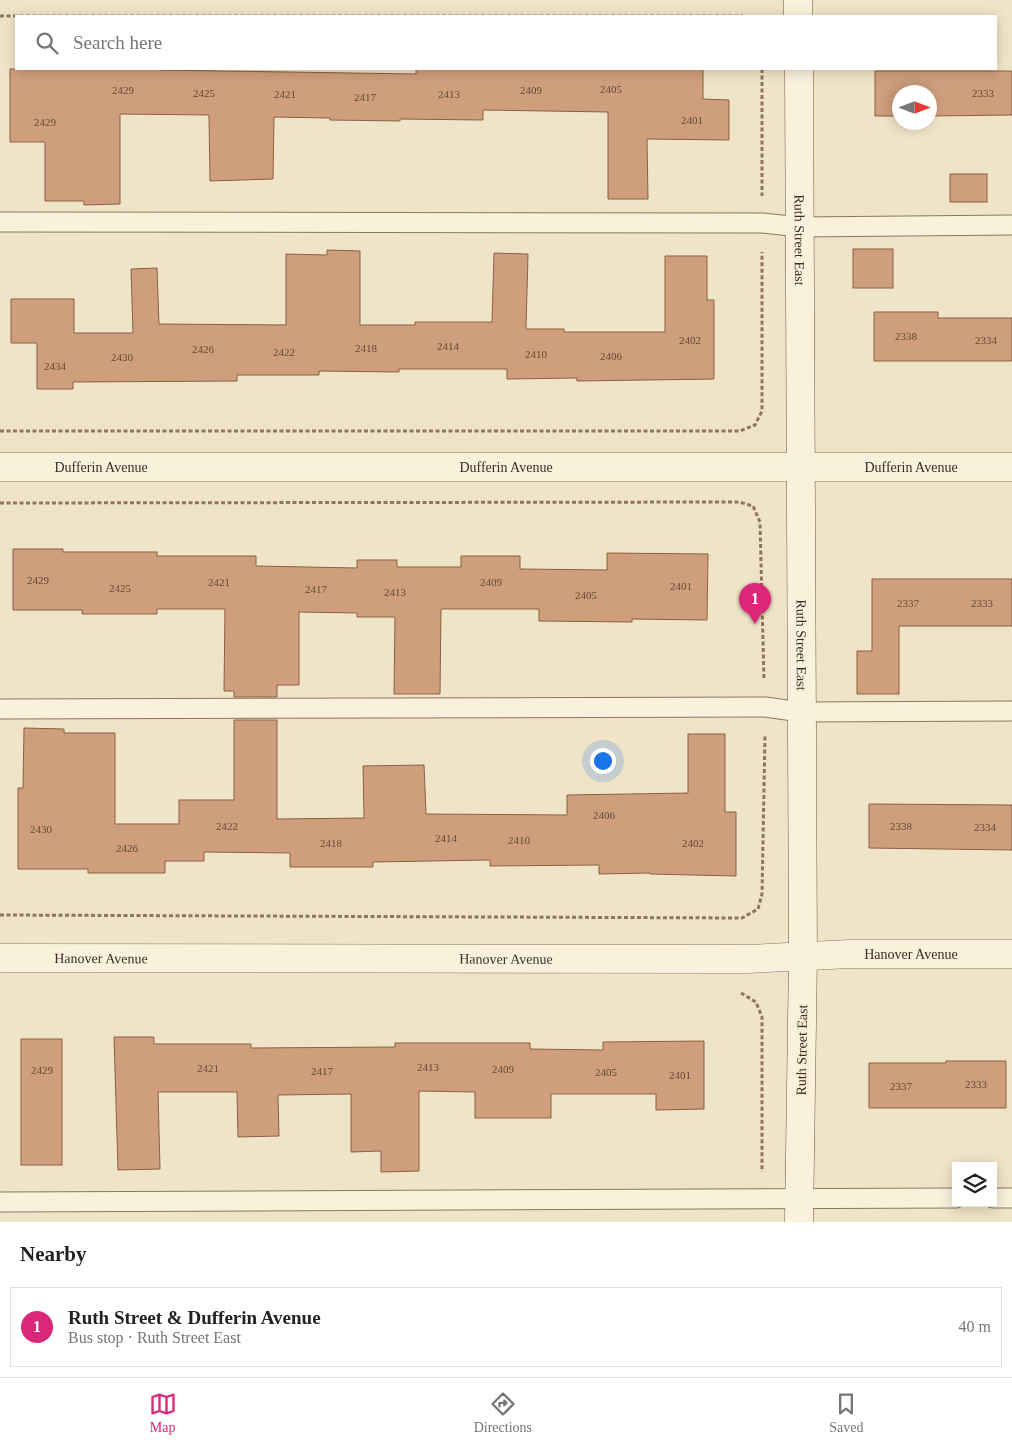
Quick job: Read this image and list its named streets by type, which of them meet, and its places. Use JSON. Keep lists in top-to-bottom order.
{
  "streets": {
    "street": ["Ruth Street East", "Dufferin Avenue", "Hanover Avenue"]
  },
  "crossings": [
    ["Ruth Street East", "Dufferin Avenue"],
    ["Ruth Street East", "Hanover Avenue"]
  ],
  "house_numbers": [
    "2405",
    "2429",
    "2409",
    "2425",
    "2333",
    "2421",
    "2413",
    "2417",
    "2401",
    "2429",
    "2338",
    "2402",
    "2334",
    "2414",
    "2418",
    "2426",
    "2422",
    "2410",
    "2406",
    "2430",
    "2434",
    "2429",
    "2421",
    "2409",
    "2401",
    "2425",
    "2417",
    "2413",
    "2405",
    "2337",
    "2333",
    "2406",
    "2422",
    "2338",
    "2334",
    "2430",
    "2414",
    "2410",
    "2418",
    "2402",
    "2426",
    "2413",
    "2421",
    "2409",
    "2429",
    "2417",
    "2405",
    "2401",
    "2333",
    "2337"
  ],
  "north": "right",
  "page": {
    "search": "Search here",
    "pins": "1",
    "heading": "Nearby",
    "list": [
      {
        "mark": "1",
        "name": "Ruth Street & Dufferin Avenue",
        "note": "Bus stop · Ruth Street East",
        "value": "40 m"
      }
    ],
    "nav": ["Map", "Directions", "Saved"]
  }
}
